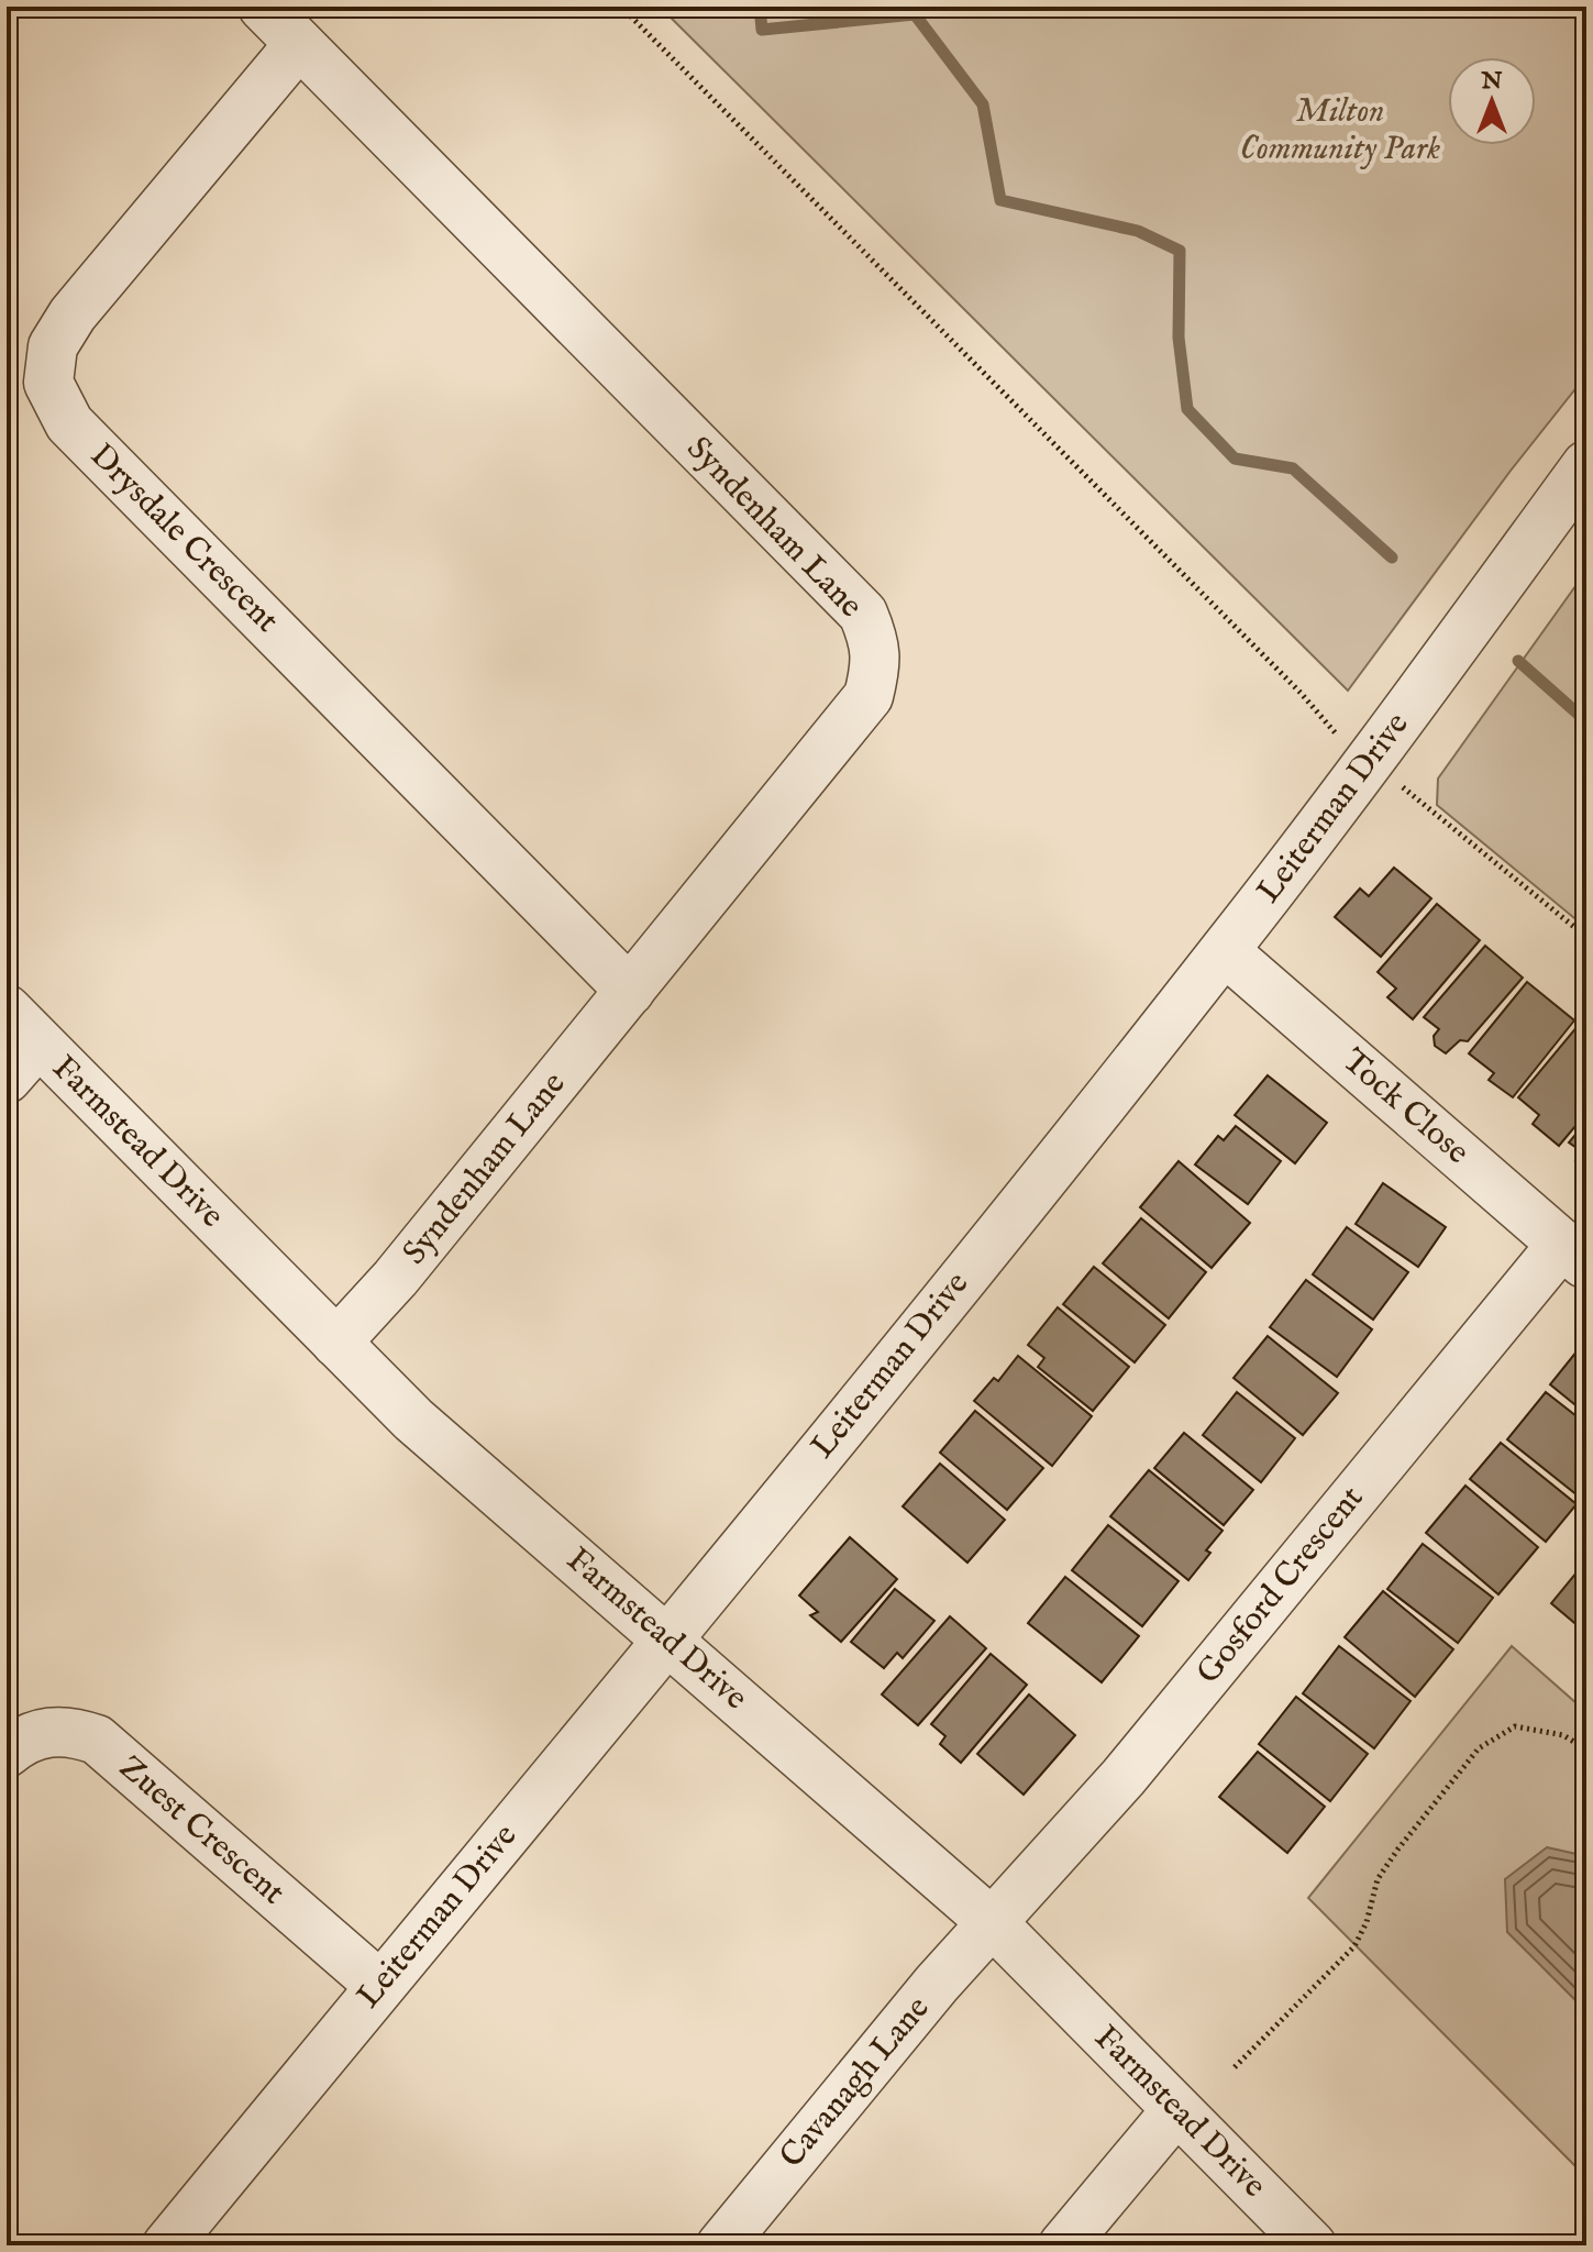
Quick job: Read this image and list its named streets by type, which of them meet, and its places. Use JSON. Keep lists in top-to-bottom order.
{
  "streets": {
    "street": [
      "Syndenham Lane",
      "Drysdale Crescent",
      "Leiterman Drive",
      "Tock Close",
      "Farmstead Drive",
      "Gosford Crescent",
      "Zuest Crescent",
      "Cavanagh Lane"
    ]
  },
  "crossings": [
    ["Syndenham Lane", "Drysdale Crescent"],
    ["Syndenham Lane", "Farmstead Drive"],
    ["Leiterman Drive", "Tock Close"],
    ["Leiterman Drive", "Farmstead Drive"],
    ["Leiterman Drive", "Zuest Crescent"],
    ["Tock Close", "Gosford Crescent"],
    ["Farmstead Drive", "Gosford Crescent"],
    ["Farmstead Drive", "Cavanagh Lane"],
    ["Gosford Crescent", "Cavanagh Lane"]
  ],
  "parks": ["Milton Community Park"],
  "north": "top"
}
